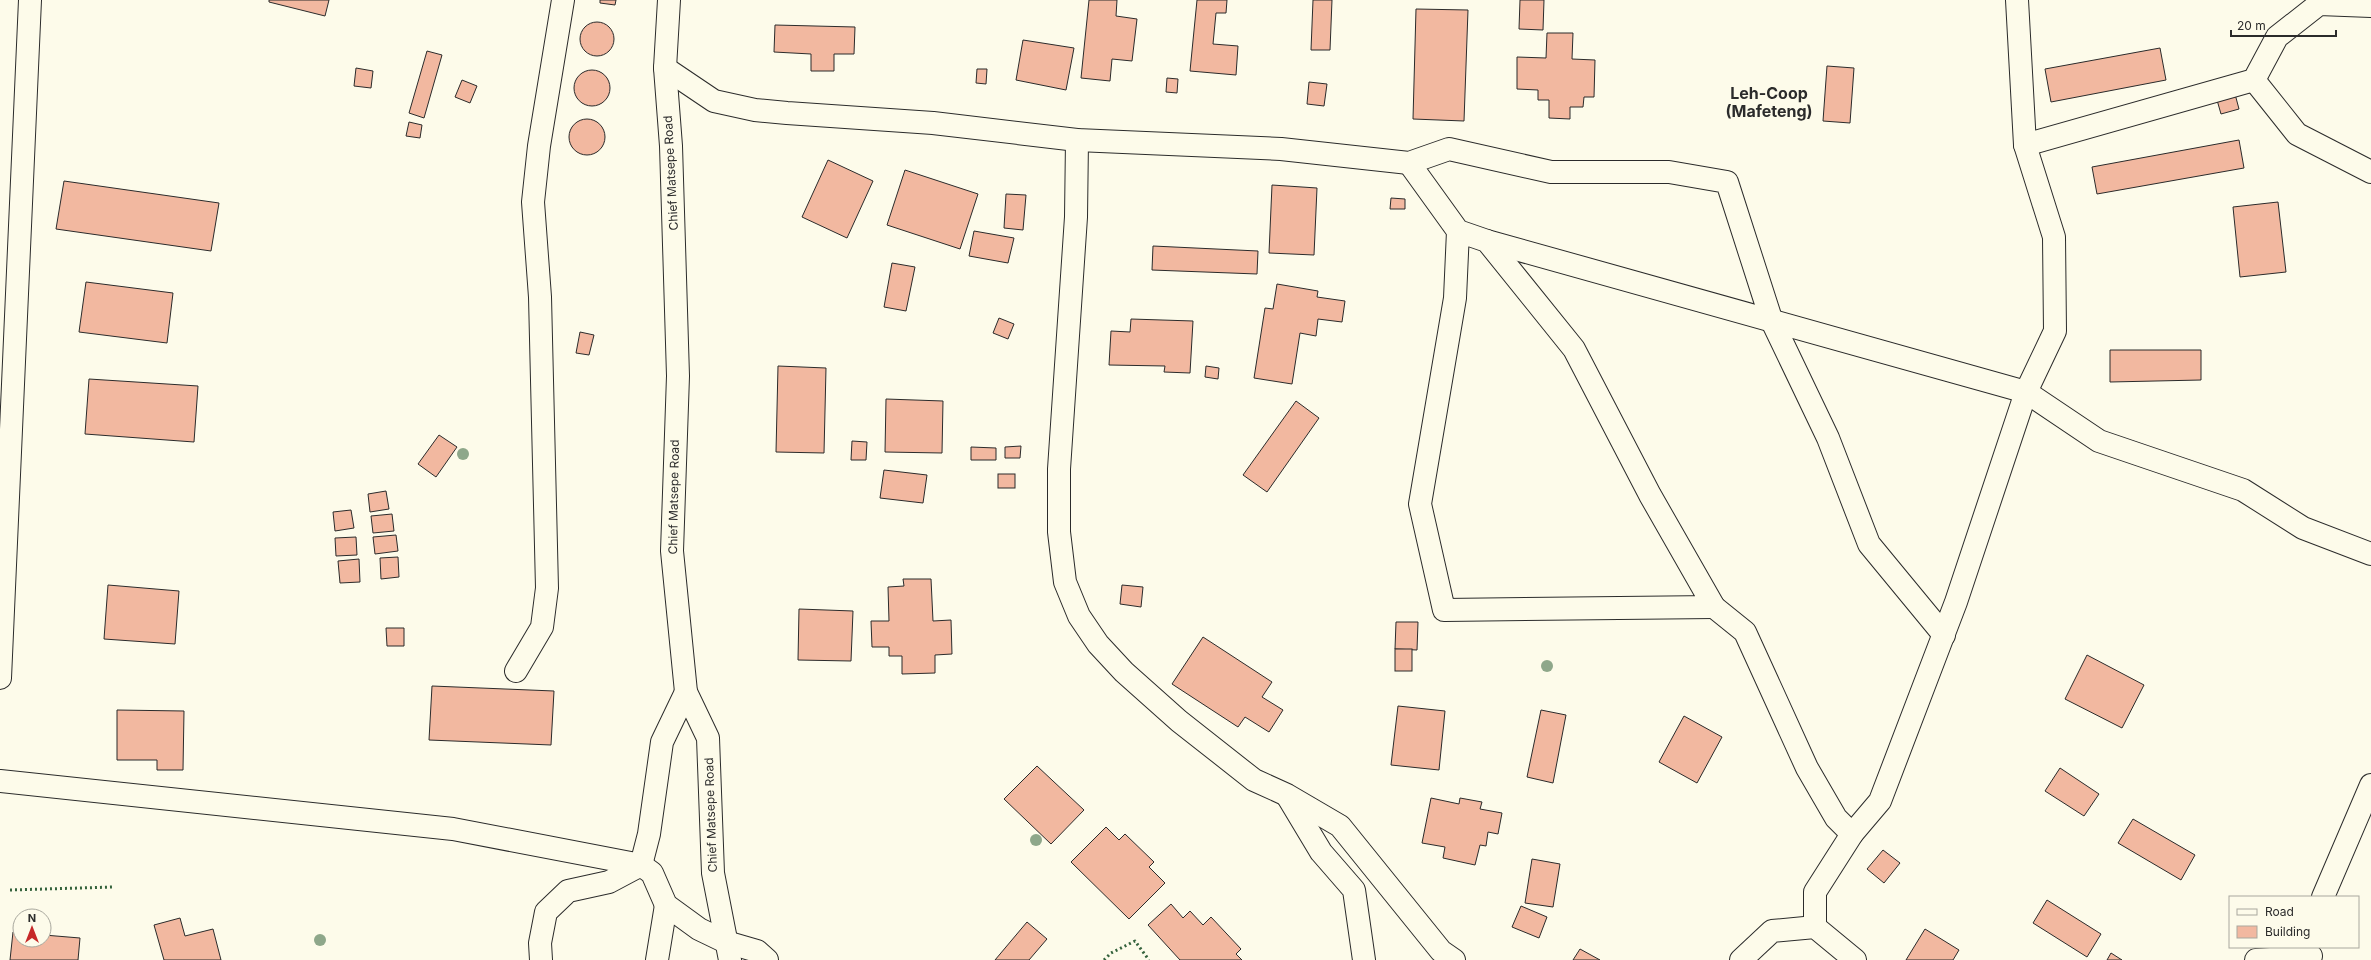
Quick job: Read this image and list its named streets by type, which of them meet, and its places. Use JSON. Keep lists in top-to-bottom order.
{
  "streets": {
    "street": ["Chief Matsepe Road"]
  },
  "districts": ["Leh-Coop (Mafeteng)"],
  "legend": ["Road", "Building"],
  "scale_bar": "20 m",
  "north": "top"
}
